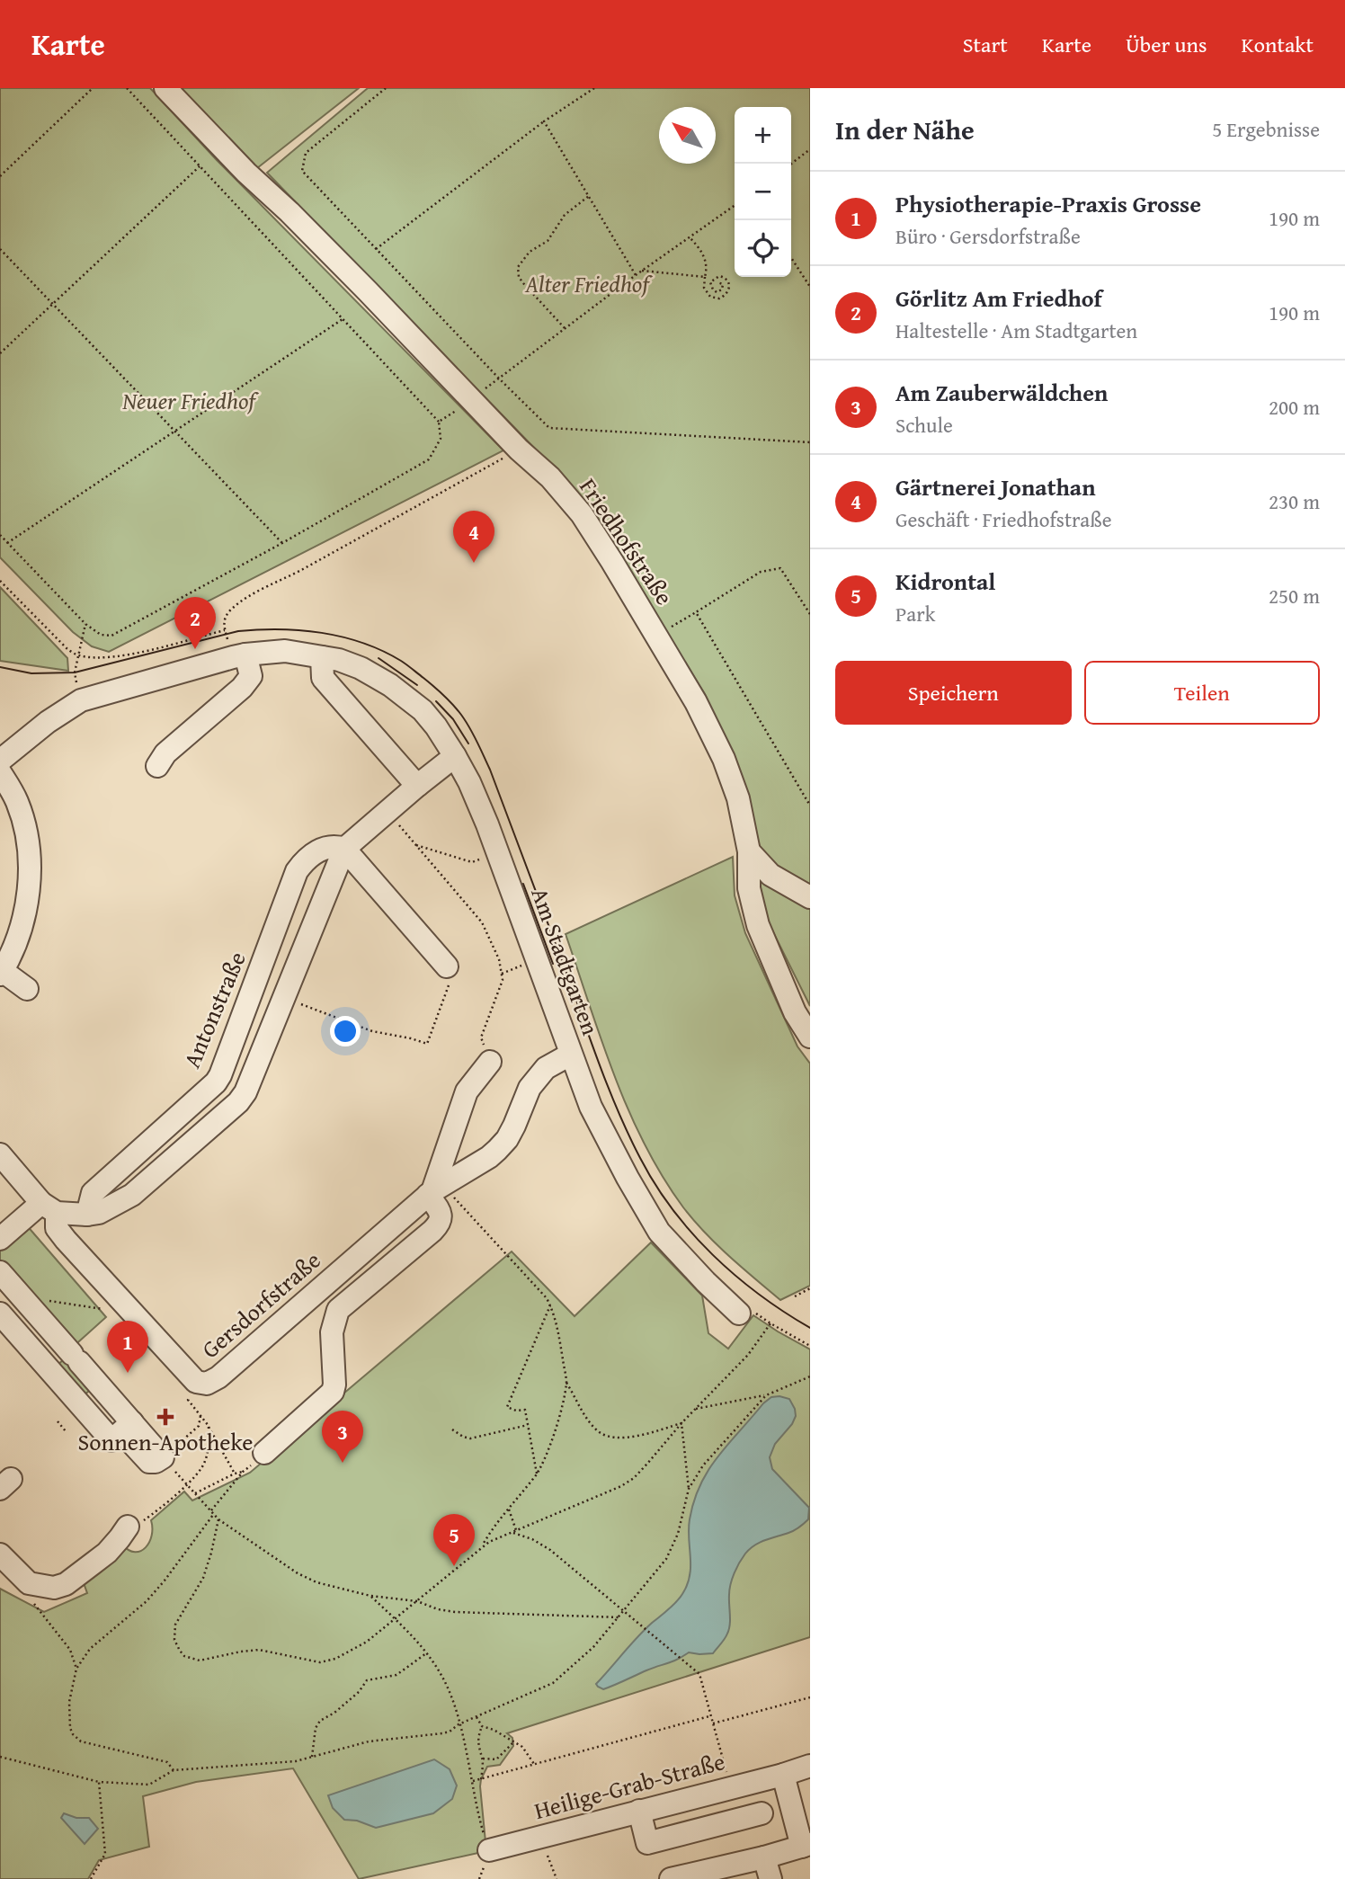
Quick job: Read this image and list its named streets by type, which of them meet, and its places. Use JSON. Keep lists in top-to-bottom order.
{
  "streets": {
    "street": [
      "Friedhofstraße",
      "Am Stadtgarten",
      "Antonstraße",
      "Gersdorfstraße",
      "Heilige-Grab-Straße"
    ]
  },
  "crossings": [
    ["Am Stadtgarten", "Gersdorfstraße"],
    ["Antonstraße", "Gersdorfstraße"]
  ],
  "parks": ["Alter Friedhof", "Neuer Friedhof"],
  "places": {
    "health": ["Sonnen-Apotheke"]
  },
  "north": "top left",
  "page": {
    "header": "Karte",
    "nav": [
      "Start",
      "Karte",
      "Über uns",
      "Kontakt"
    ],
    "heading": ["In der Nähe", "5 Ergebnisse"],
    "map_buttons": ["+", "−"],
    "list": [
      {
        "mark": "1",
        "name": "Physiotherapie-Praxis Grosse",
        "note": "Büro · Gersdorfstraße",
        "value": "190 m"
      },
      {
        "mark": "2",
        "name": "Görlitz Am Friedhof",
        "note": "Haltestelle · Am Stadtgarten",
        "value": "190 m"
      },
      {
        "mark": "3",
        "name": "Am Zauberwäldchen",
        "note": "Schule",
        "value": "200 m"
      },
      {
        "mark": "4",
        "name": "Gärtnerei Jonathan",
        "note": "Geschäft · Friedhofstraße",
        "value": "230 m"
      },
      {
        "mark": "5",
        "name": "Kidrontal",
        "note": "Park",
        "value": "250 m"
      }
    ],
    "pins": [
      "4",
      "2",
      "1",
      "3",
      "5"
    ],
    "buttons": ["Speichern", "Teilen"]
  }
}
